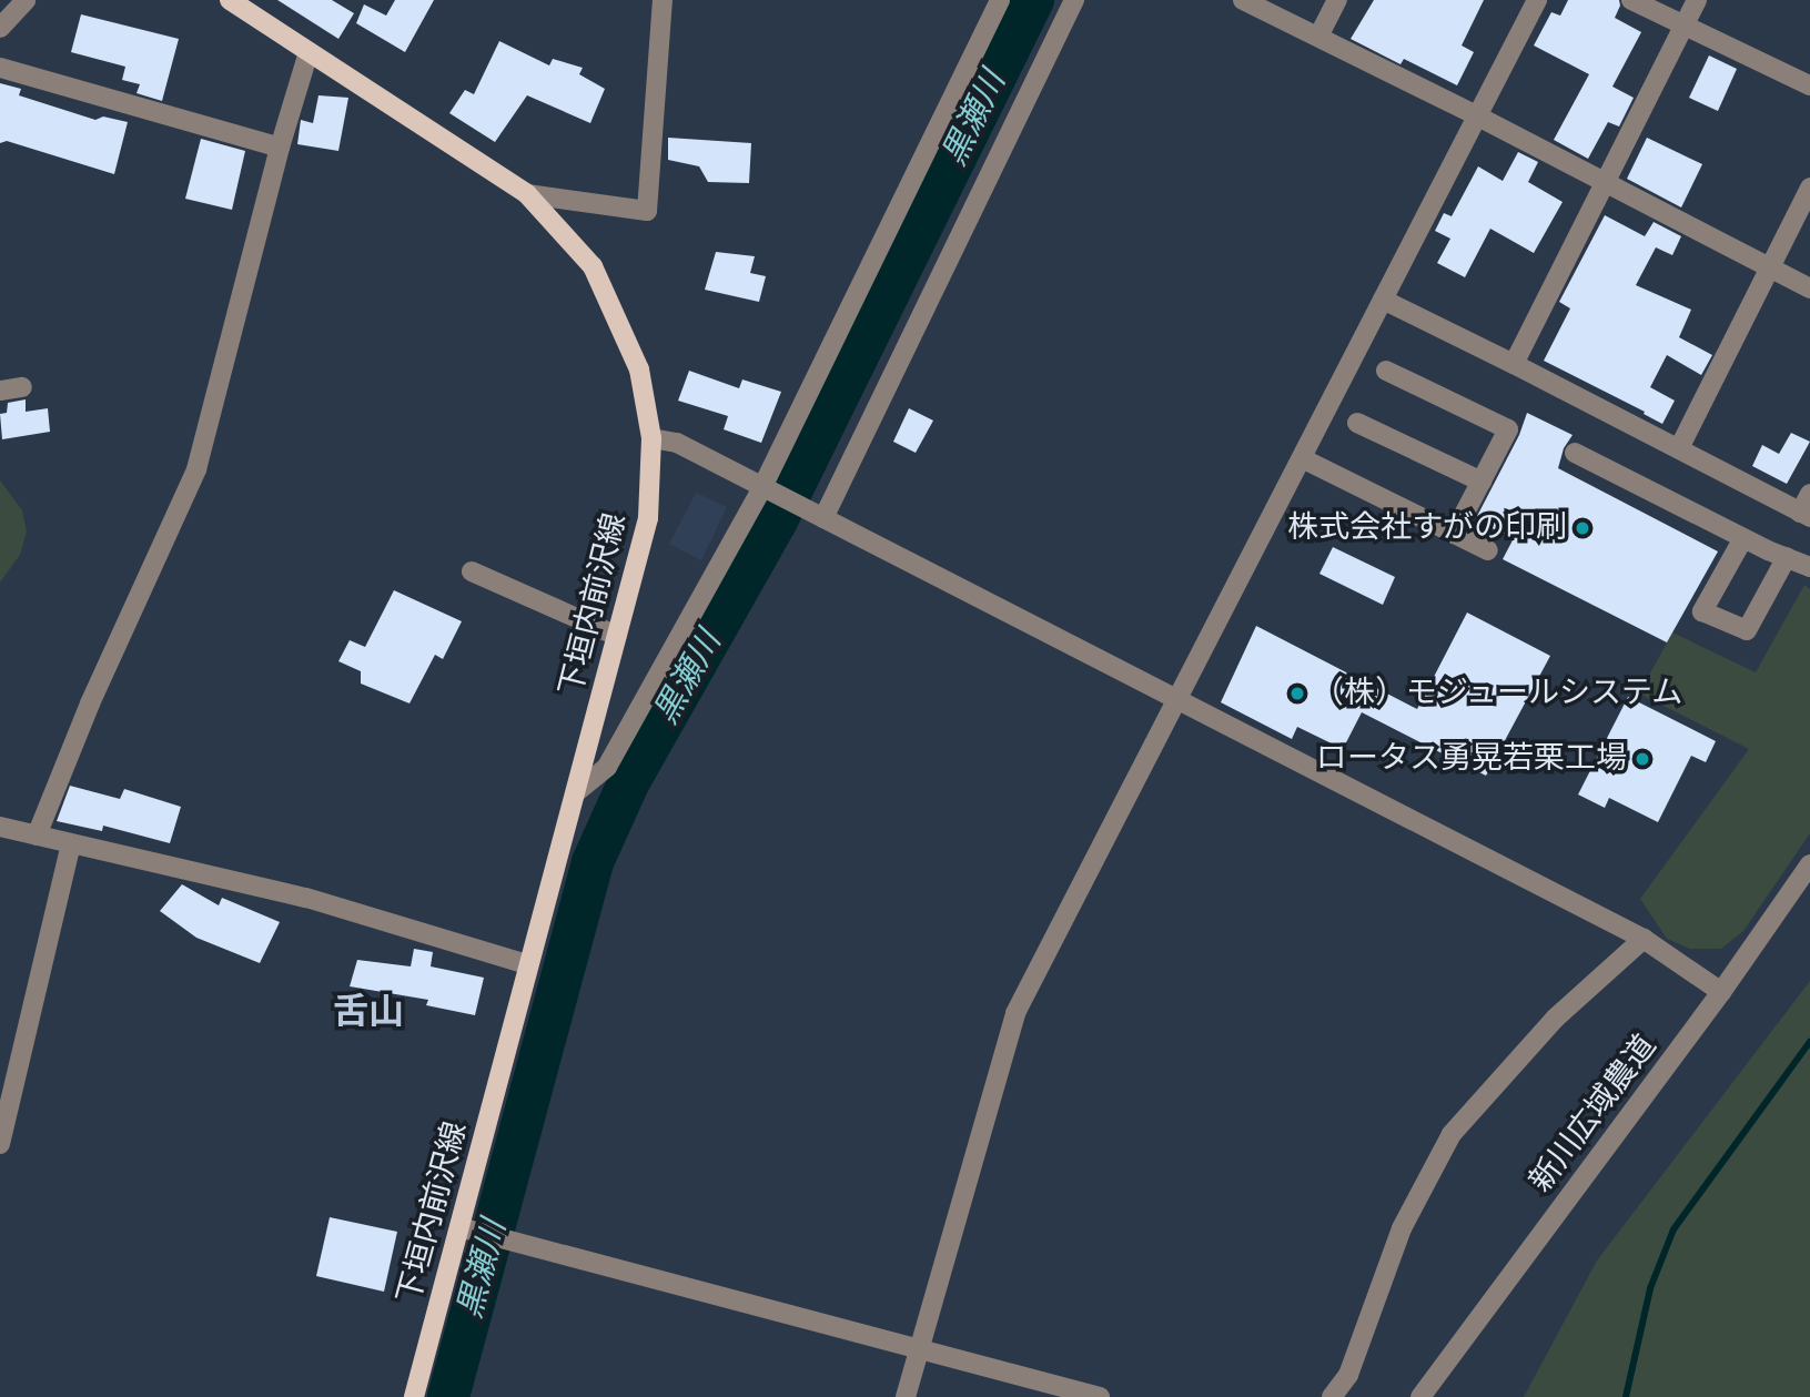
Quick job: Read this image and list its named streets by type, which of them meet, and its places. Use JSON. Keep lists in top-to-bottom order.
{
  "streets": {
    "main road": ["下垣内前沢線"],
    "street": ["新川広域農道"]
  },
  "districts": ["舌山"],
  "water": ["黒瀬川"],
  "places": ["株式会社すがの印刷", "（株）モジュールシステム", "ロータス勇晃若栗工場"]
}
